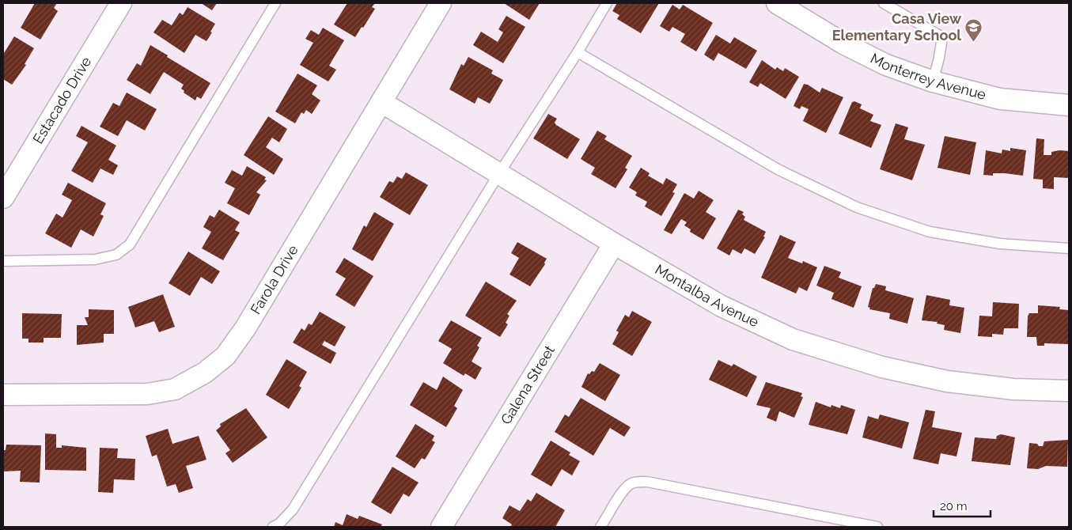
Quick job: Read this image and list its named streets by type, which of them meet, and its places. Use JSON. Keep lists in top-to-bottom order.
{
  "streets": {
    "street": [
      "Monterrey Avenue",
      "Estacado Drive",
      "Farola Drive",
      "Montalba Avenue",
      "Galena Street"
    ]
  },
  "crossings": [
    ["Farola Drive", "Montalba Avenue"],
    ["Montalba Avenue", "Galena Street"]
  ],
  "places": {
    "school or university": ["Casa View Elementary School"]
  },
  "scale_bar": "20 m"
}
